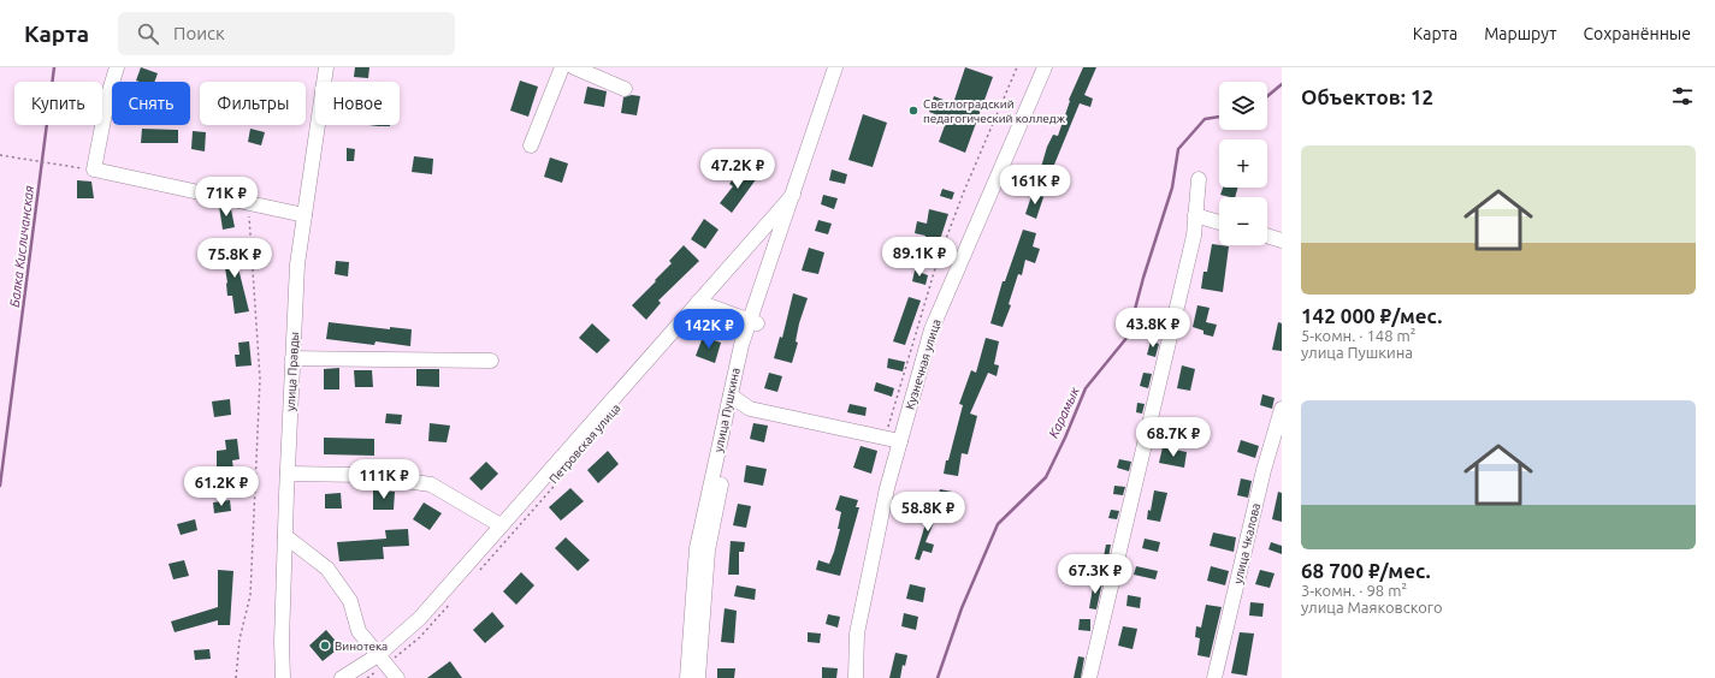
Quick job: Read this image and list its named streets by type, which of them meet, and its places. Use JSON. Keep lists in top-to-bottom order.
{
  "streets": {
    "street": [
      "Кузнечная улица",
      "улица Правды",
      "улица Пушкина",
      "Петровская улица",
      "улица Чкалова"
    ]
  },
  "crossings": [
    ["улица Пушкина", "Петровская улица"]
  ],
  "water": ["Балка Кисличанская", "Карамык"],
  "places": ["Светлоградский педагогический колледж", "Винотека"],
  "page": {
    "header": "Карта",
    "search": "Поиск",
    "nav": ["Карта", "Маршрут", "Сохранённые"],
    "heading": "Объектов: 12",
    "map_buttons": ["+", "−"],
    "chip": [
      "Купить",
      "Снять",
      "Фильтры",
      "Новое"
    ],
    "list": [
      {
        "name": "142 000 ₽/мес.",
        "note": "5-комн. · 148 m² · улица Пушкина"
      },
      {
        "name": "68 700 ₽/мес.",
        "note": "3-комн. · 98 m² · улица Маяковского"
      }
    ],
    "price": [
      "47.2K ₽",
      "161K ₽",
      "71K ₽",
      "89.1K ₽",
      "75.8K ₽",
      "43.8K ₽",
      "142K ₽",
      "68.7K ₽",
      "111K ₽",
      "61.2K ₽",
      "58.8K ₽",
      "67.3K ₽"
    ]
  }
}
